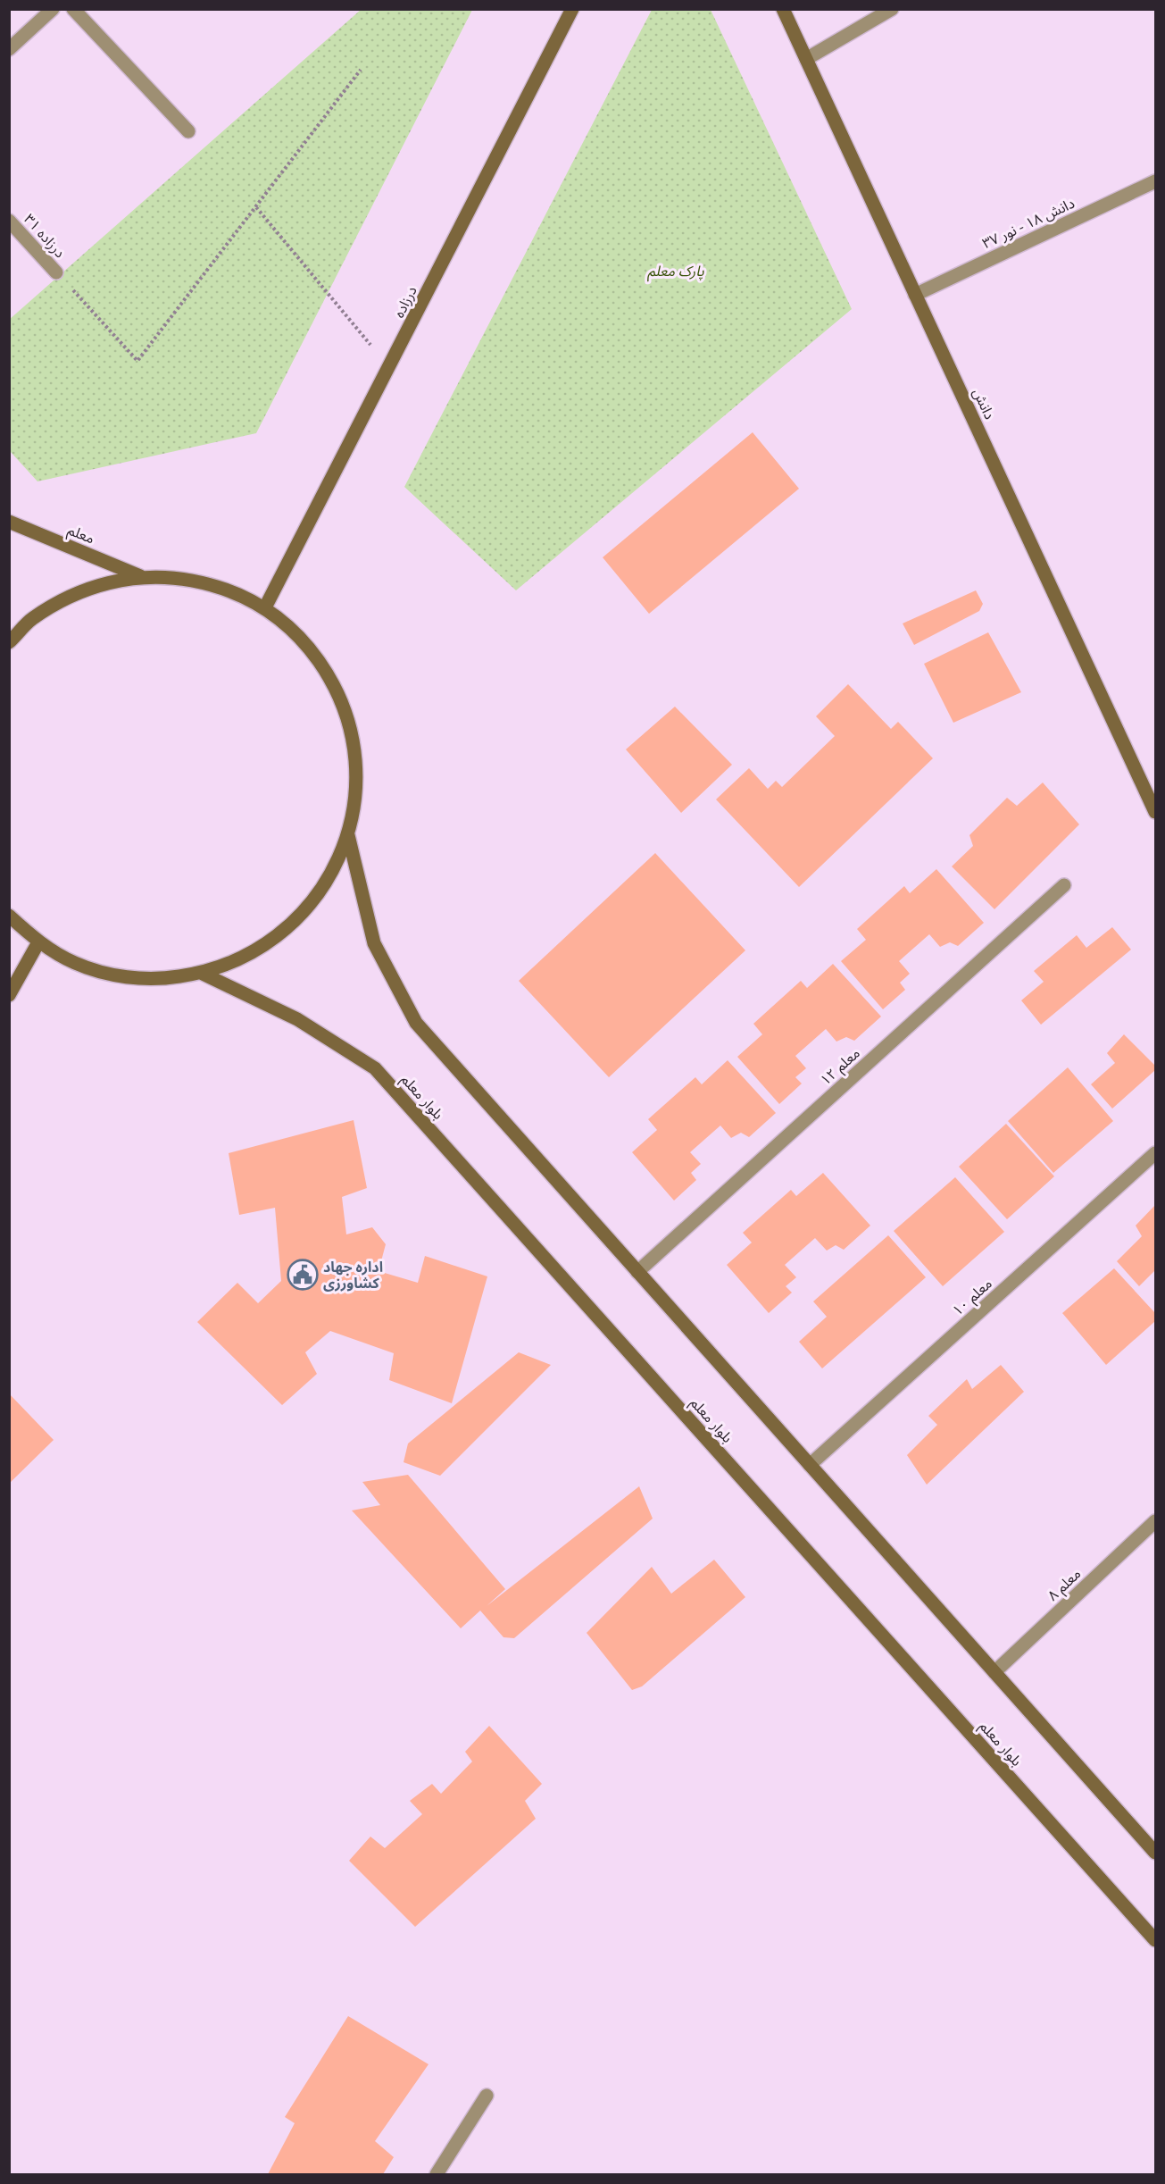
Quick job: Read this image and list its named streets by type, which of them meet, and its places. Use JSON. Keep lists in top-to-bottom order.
{
  "streets": {
    "main road": [
      "درزاده",
      "دانش",
      "معلم",
      "بلوار معلم"
    ],
    "street": [
      "دانش ۱۸ - نور ۳۷",
      "درزاده ۳۱",
      "معلم ۱۲",
      "معلم ۱۰",
      "معلم ۸"
    ]
  },
  "crossings": [
    ["دانش ۱۸ - نور ۳۷", "دانش"]
  ],
  "parks": ["پارک معلم"],
  "places": {
    "public building": ["اداره جهاد کشاورزی"]
  }
}
